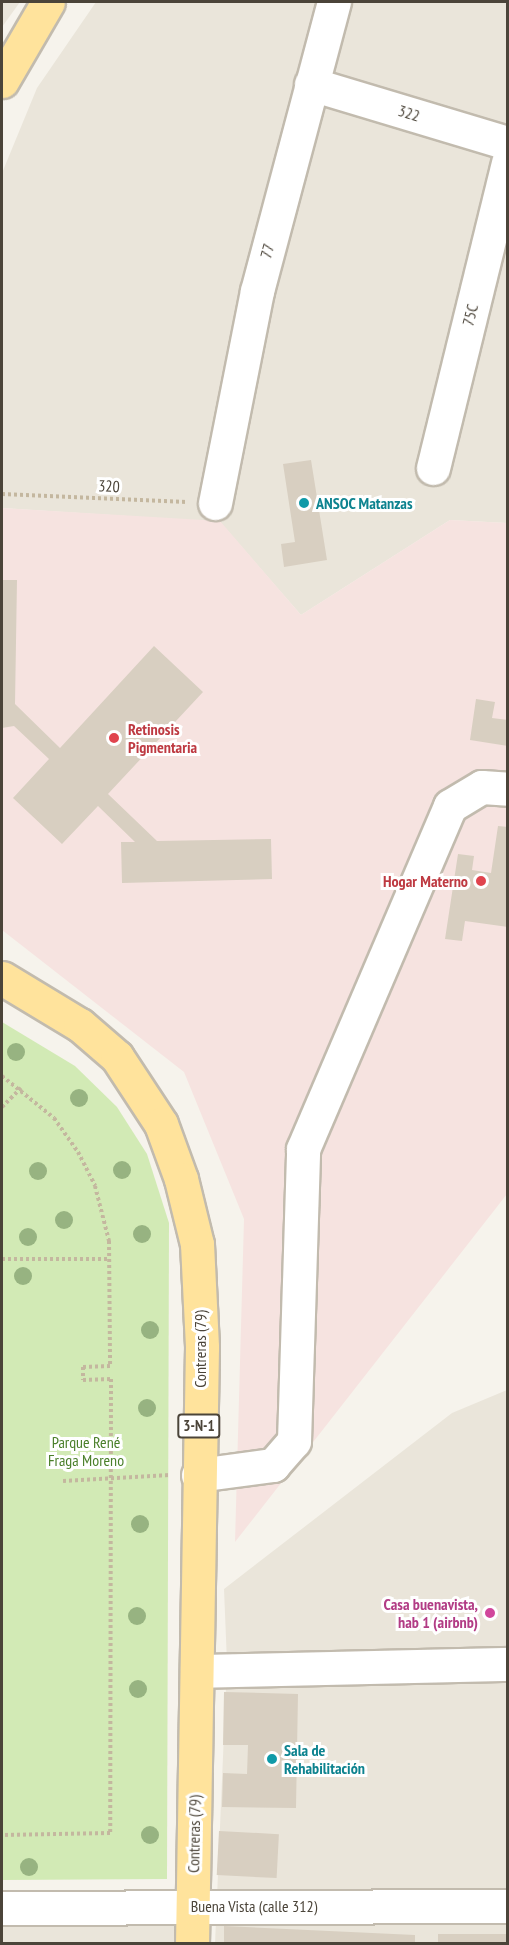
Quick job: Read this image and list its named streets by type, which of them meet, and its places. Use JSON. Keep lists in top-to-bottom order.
{
  "streets": {
    "main road": ["Contreras (79)", "3-N-1"],
    "street": [
      "322",
      "77",
      "75C",
      "Buena Vista (calle 312)"
    ],
    "path": ["320"]
  },
  "crossings": [
    ["322", "77"],
    ["77", "320"],
    ["Contreras (79)", "Buena Vista (calle 312)"]
  ],
  "parks": ["Parque René Fraga Moreno"],
  "places": [
    "ANSOC Matanzas",
    "Retinosis Pigmentaria",
    "Hogar Materno",
    "Casa buenavista, hab 1 (airbnb)",
    "Sala de Rehabilitación"
  ]
}
